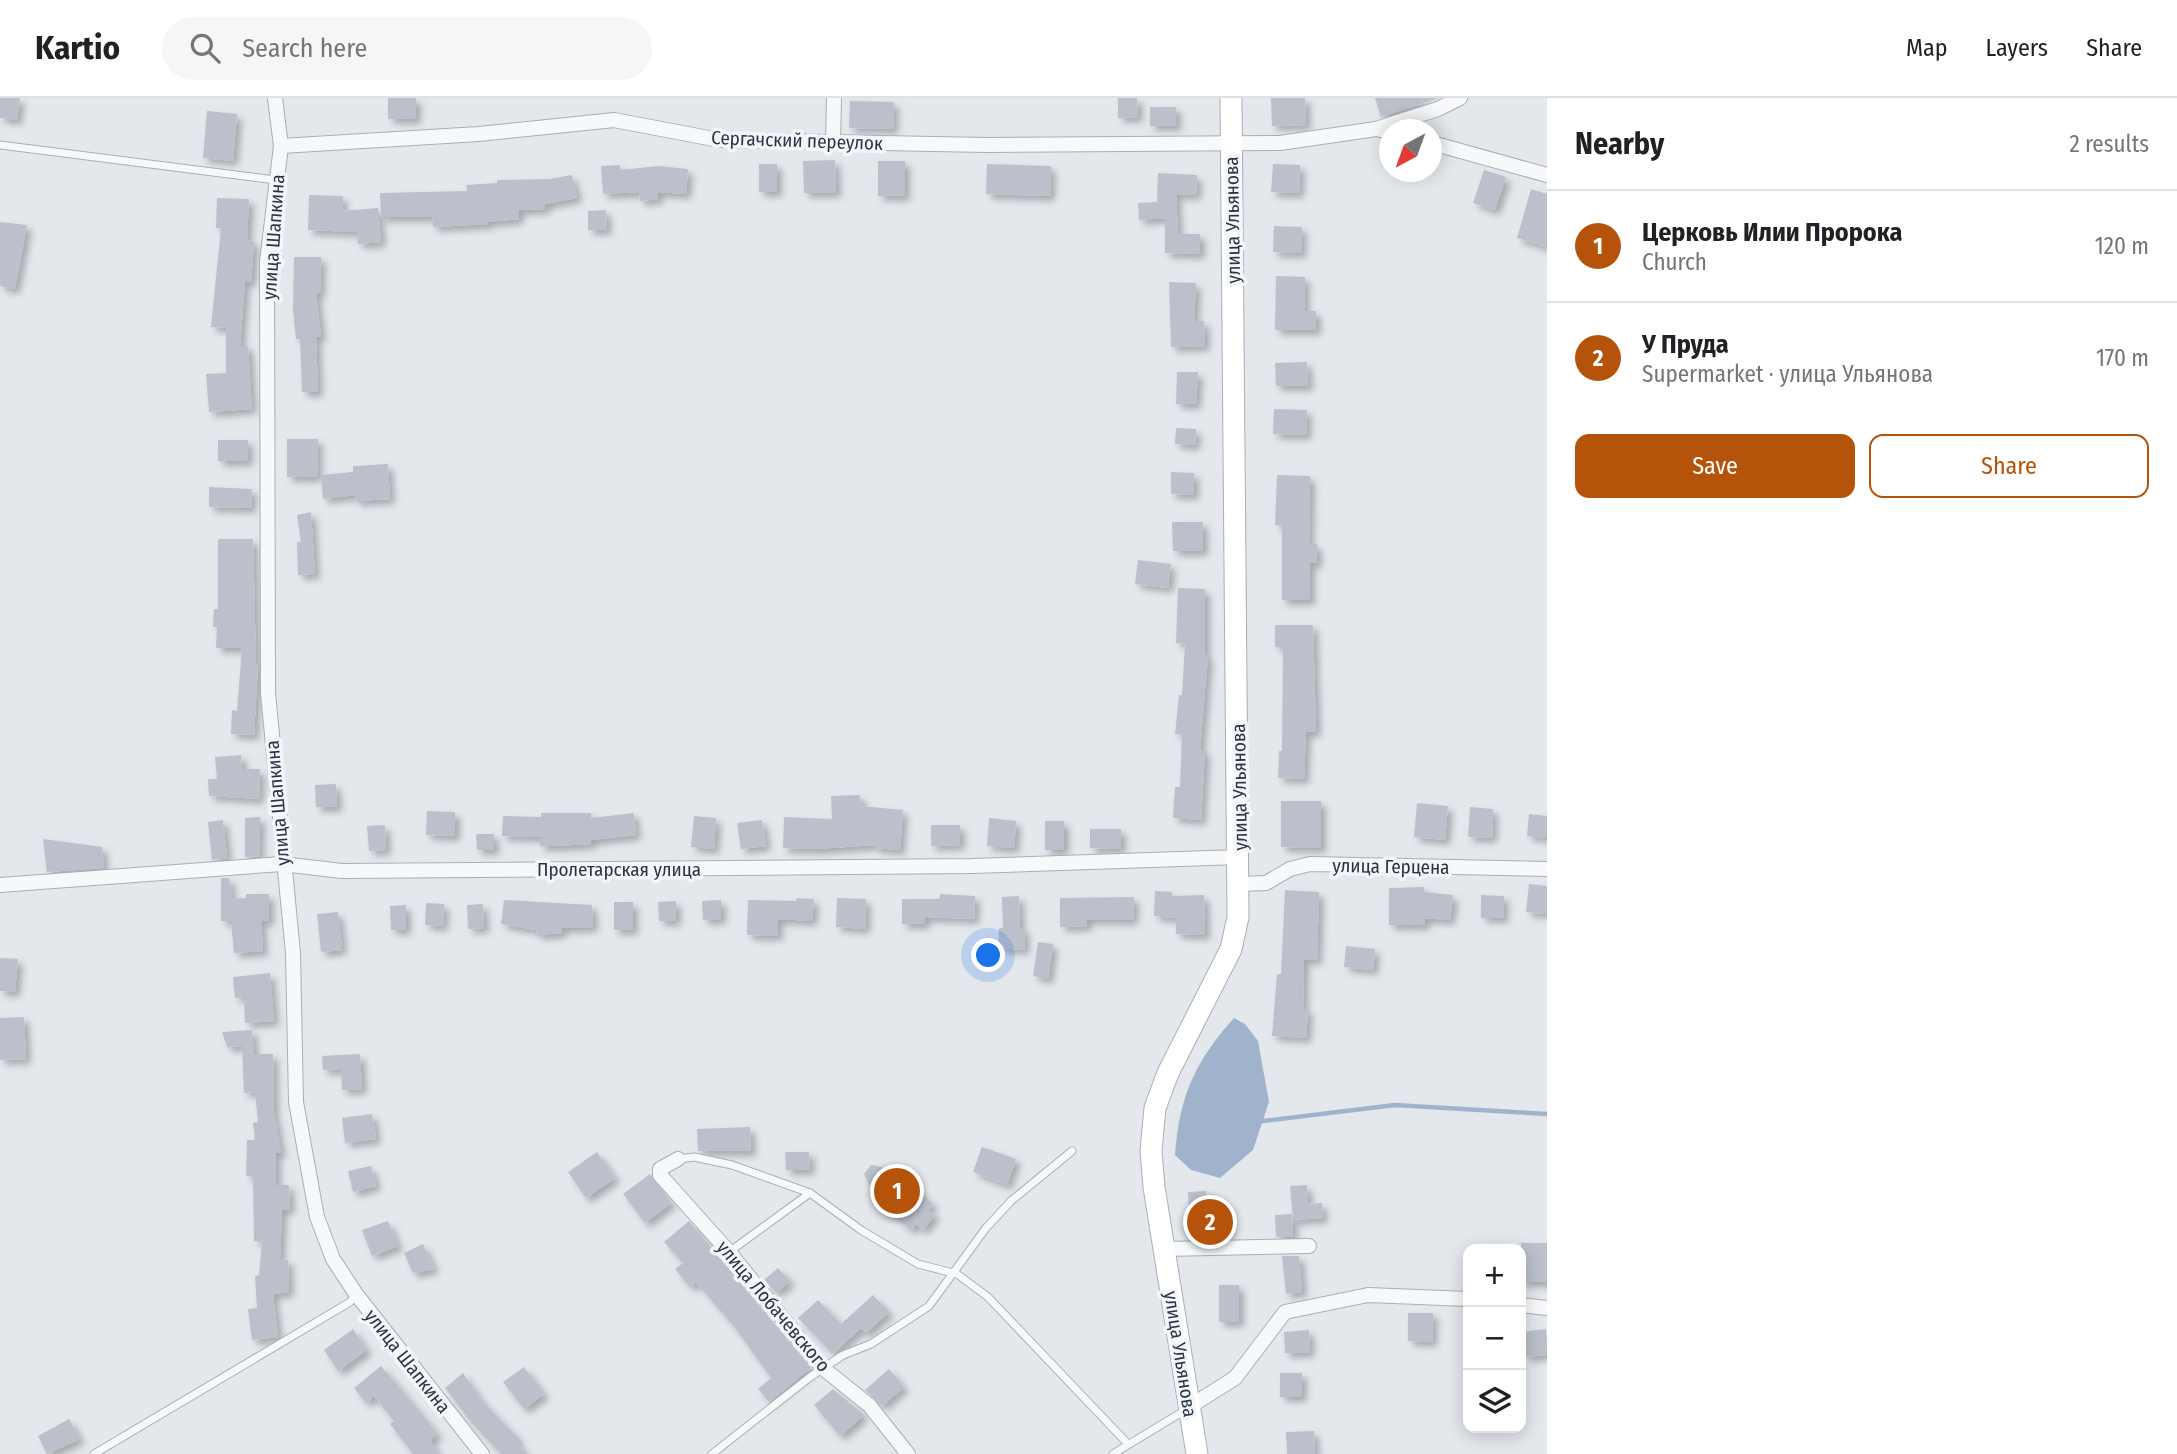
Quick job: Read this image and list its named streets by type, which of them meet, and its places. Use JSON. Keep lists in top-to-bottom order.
{
  "streets": {
    "main road": ["улица Ульянова"],
    "street": [
      "Сергачский переулок",
      "улица Шапкина",
      "улица Герцена",
      "Пролетарская улица",
      "улица Лобачевского"
    ]
  },
  "crossings": [
    ["Сергачский переулок", "улица Ульянова"],
    ["Сергачский переулок", "улица Шапкина"],
    ["улица Ульянова", "улица Герцена"],
    ["улица Ульянова", "Пролетарская улица"],
    ["улица Шапкина", "Пролетарская улица"]
  ],
  "north": "bottom left",
  "page": {
    "header": "Kartio",
    "search": "Search here",
    "nav": ["Map", "Layers", "Share"],
    "heading": ["Nearby", "2 results"],
    "list": [
      {
        "mark": "1",
        "name": "Церковь Илии Пророка",
        "note": "Church",
        "value": "120 m"
      },
      {
        "mark": "2",
        "name": "У Пруда",
        "note": "Supermarket · улица Ульянова",
        "value": "170 m"
      }
    ],
    "buttons": ["Save", "Share"],
    "pins": ["1", "2"],
    "map_buttons": ["+", "−"]
  }
}
